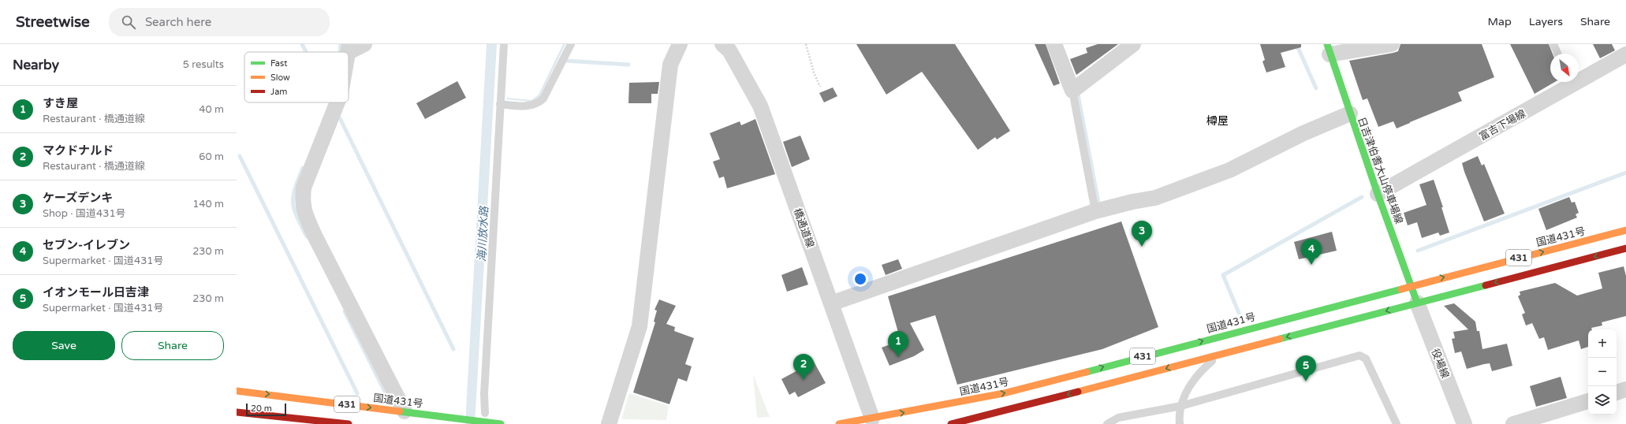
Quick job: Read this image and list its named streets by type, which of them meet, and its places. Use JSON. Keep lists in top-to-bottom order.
{
  "streets": {
    "main road": ["日吉津伯耆大山停車場線", "国道431号", "431"],
    "street": ["富吉下場線", "橋通道線", "役場線"]
  },
  "crossings": [
    ["富吉下場線", "日吉津伯耆大山停車場線"],
    ["日吉津伯耆大山停車場線", "国道431号"],
    ["日吉津伯耆大山停車場線", "431"],
    ["日吉津伯耆大山停車場線", "役場線"],
    ["橋通道線", "国道431号"],
    ["431", "役場線"]
  ],
  "districts": ["樽屋"],
  "water": ["海川放水路"],
  "legend": ["Fast", "Slow", "Jam"],
  "scale_bar": "20 m",
  "north": "bottom right",
  "page": {
    "header": "Streetwise",
    "search": "Search here",
    "nav": ["Map", "Layers", "Share"],
    "heading": ["Nearby", "5 results"],
    "list": [
      {
        "mark": "1",
        "name": "すき屋",
        "note": "Restaurant · 橋通道線",
        "value": "40 m"
      },
      {
        "mark": "2",
        "name": "マクドナルド",
        "note": "Restaurant · 橋通道線",
        "value": "60 m"
      },
      {
        "mark": "3",
        "name": "ケーズデンキ",
        "note": "Shop · 国道431号",
        "value": "140 m"
      },
      {
        "mark": "4",
        "name": "セブン-イレブン",
        "note": "Supermarket · 国道431号",
        "value": "230 m"
      },
      {
        "mark": "5",
        "name": "イオンモール日吉津",
        "note": "Supermarket · 国道431号",
        "value": "230 m"
      }
    ],
    "pins": [
      "3",
      "4",
      "1",
      "2",
      "5"
    ],
    "buttons": ["Save", "Share"],
    "map_buttons": ["+", "−"],
    "scale": "20 m"
  }
}
